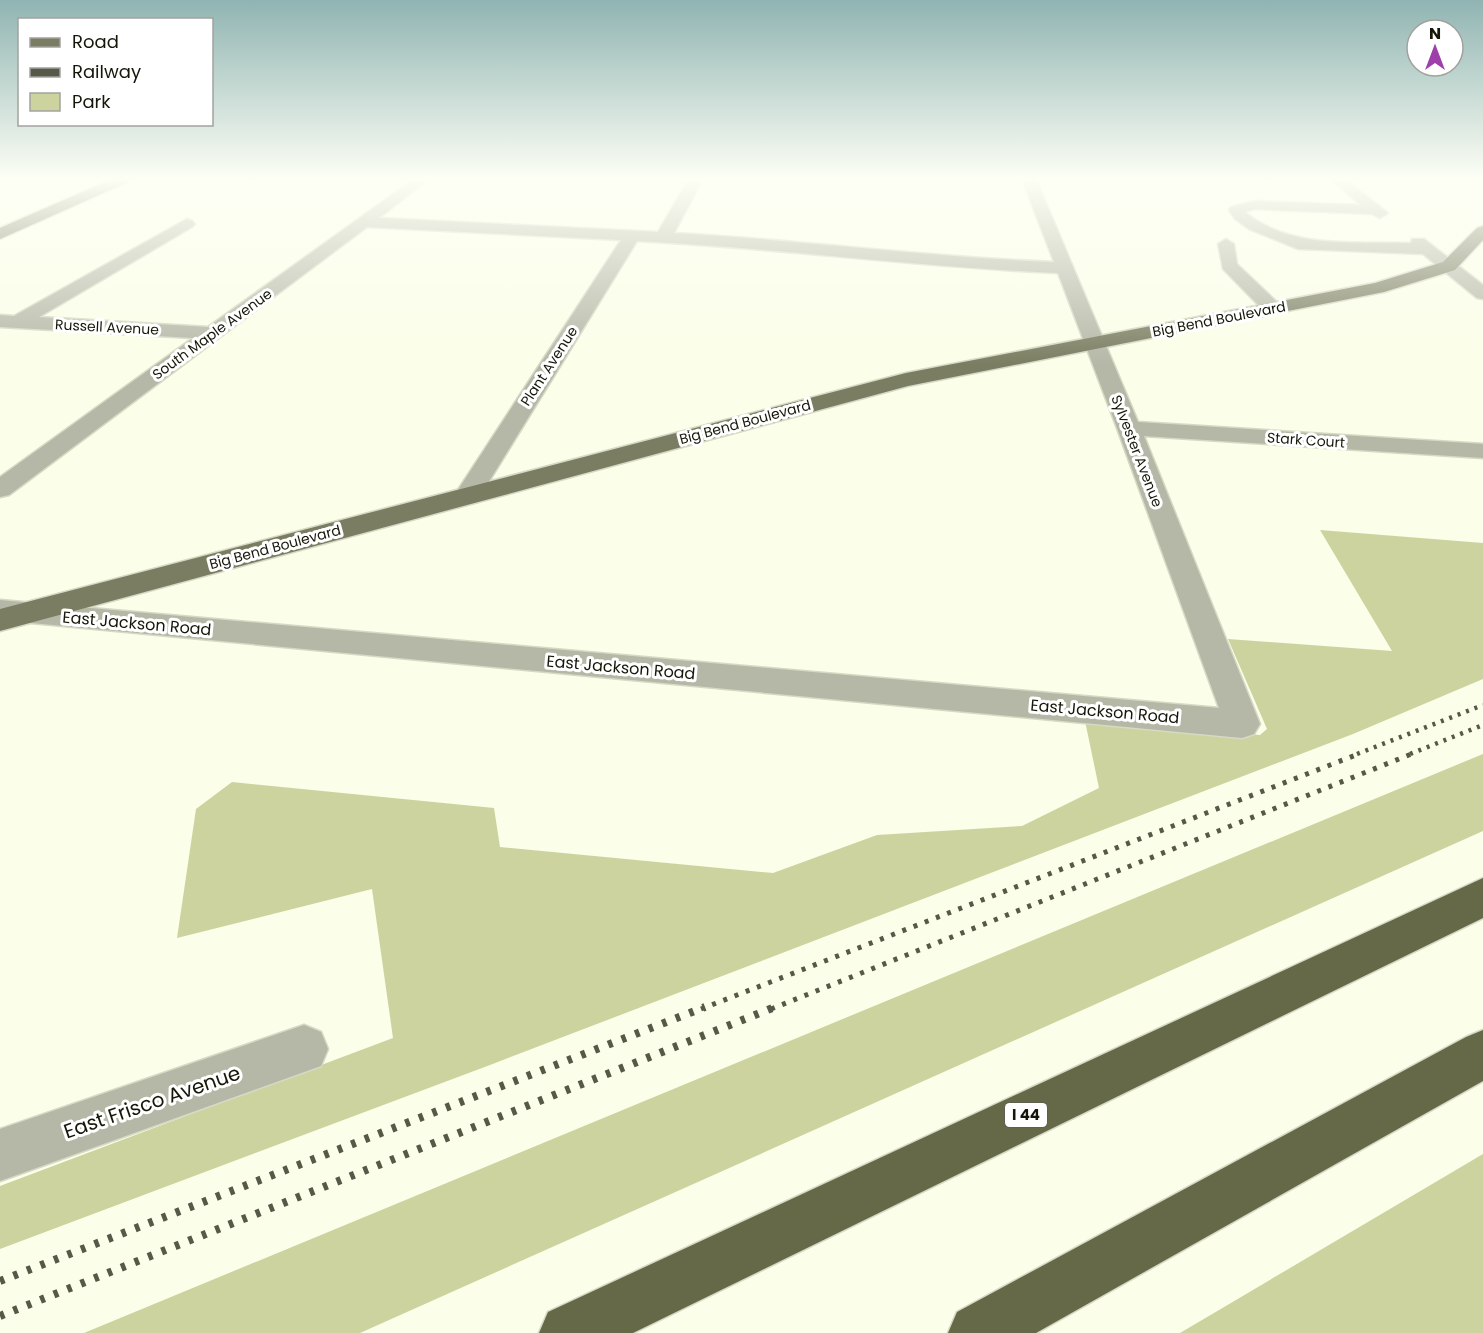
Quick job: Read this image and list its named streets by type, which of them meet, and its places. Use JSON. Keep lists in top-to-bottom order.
{
  "streets": {
    "highway": ["I 44"],
    "main road": ["Big Bend Boulevard"],
    "street": [
      "Russell Avenue",
      "South Maple Avenue",
      "Plant Avenue",
      "Stark Court",
      "Sylvester Avenue",
      "East Jackson Road",
      "East Frisco Avenue"
    ]
  },
  "crossings": [
    ["Big Bend Boulevard", "Plant Avenue"],
    ["Big Bend Boulevard", "Sylvester Avenue"],
    ["Big Bend Boulevard", "East Jackson Road"],
    ["Russell Avenue", "South Maple Avenue"],
    ["Stark Court", "Sylvester Avenue"],
    ["Sylvester Avenue", "East Jackson Road"]
  ],
  "legend": ["Road", "Railway", "Park"],
  "north": "top"
}
